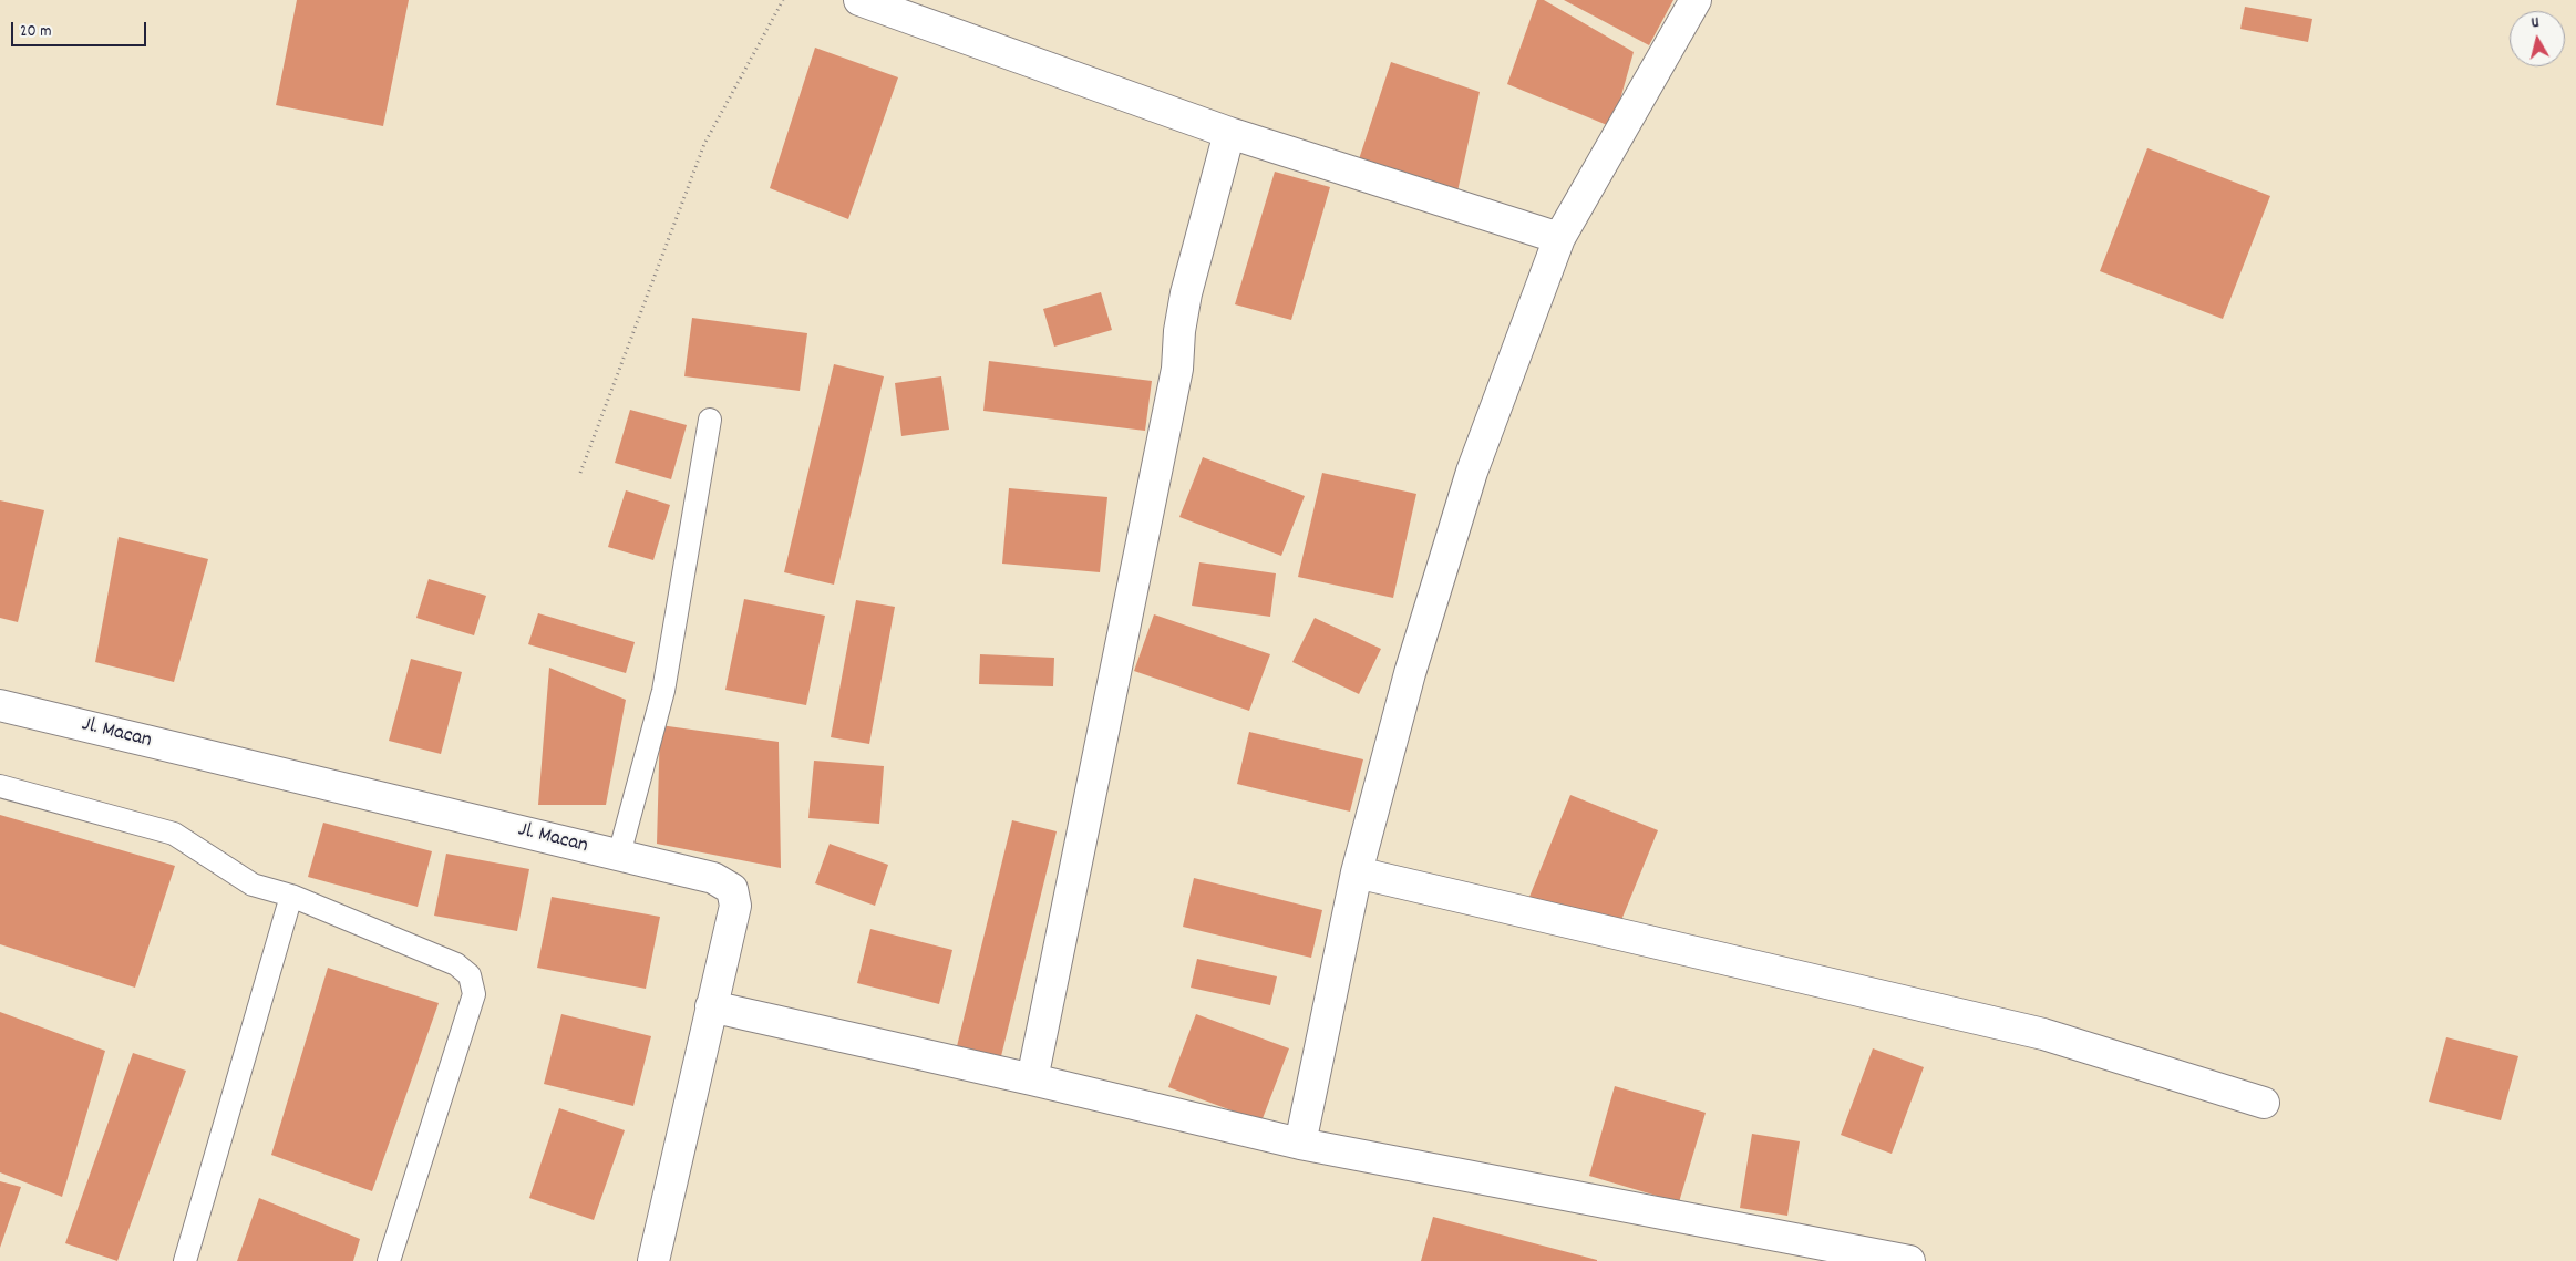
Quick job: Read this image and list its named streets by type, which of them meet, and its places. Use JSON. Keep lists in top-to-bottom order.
{
  "streets": {
    "street": ["Jl. Macan"]
  },
  "scale_bar": "20 m",
  "north": "top"
}
